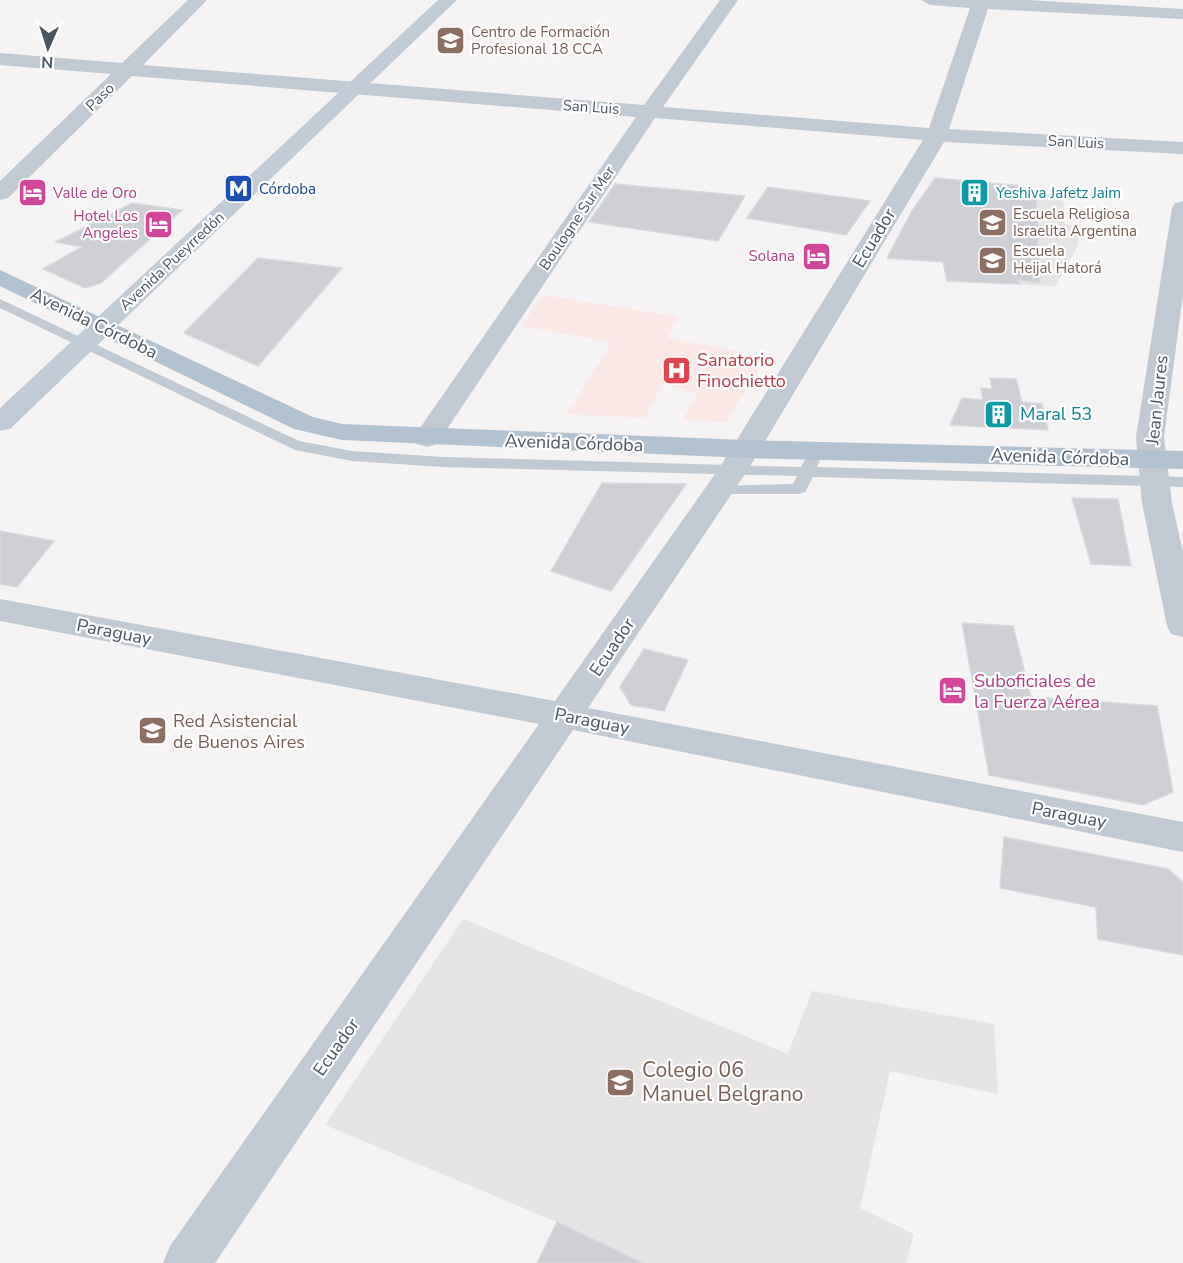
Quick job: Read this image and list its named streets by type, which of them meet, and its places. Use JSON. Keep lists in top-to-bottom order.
{
  "streets": {
    "main road": ["Avenida Pueyrredón", "Avenida Córdoba"],
    "street": [
      "Paso",
      "San Luis",
      "Boulogne Sur Mer",
      "Ecuador",
      "Jean Jaures",
      "Paraguay"
    ]
  },
  "crossings": [
    ["Paso", "San Luis"],
    ["San Luis", "Boulogne Sur Mer"],
    ["San Luis", "Ecuador"],
    ["San Luis", "Avenida Pueyrredón"],
    ["Boulogne Sur Mer", "Avenida Córdoba"],
    ["Ecuador", "Avenida Córdoba"],
    ["Ecuador", "Paraguay"],
    ["Avenida Pueyrredón", "Avenida Córdoba"],
    ["Avenida Córdoba", "Jean Jaures"]
  ],
  "places": {
    "school or university": [
      "Centro de Formación Profesional 18 CCA",
      "Escuela Religiosa Israelita Argentina",
      "Escuela Heijal Hatorá",
      "Red Asistencial de Buenos Aires",
      "Colegio 06 Manuel Belgrano"
    ],
    "metro station": ["Córdoba"],
    "hotel": [
      "Valle de Oro",
      "Hotel Los Angeles",
      "Solana",
      "Suboficiales de la Fuerza Aérea"
    ],
    "building": ["Yeshiva Jafetz Jaim", "Maral 53"],
    "hospital": ["Sanatorio Finochietto"]
  },
  "north": "bottom"
}
